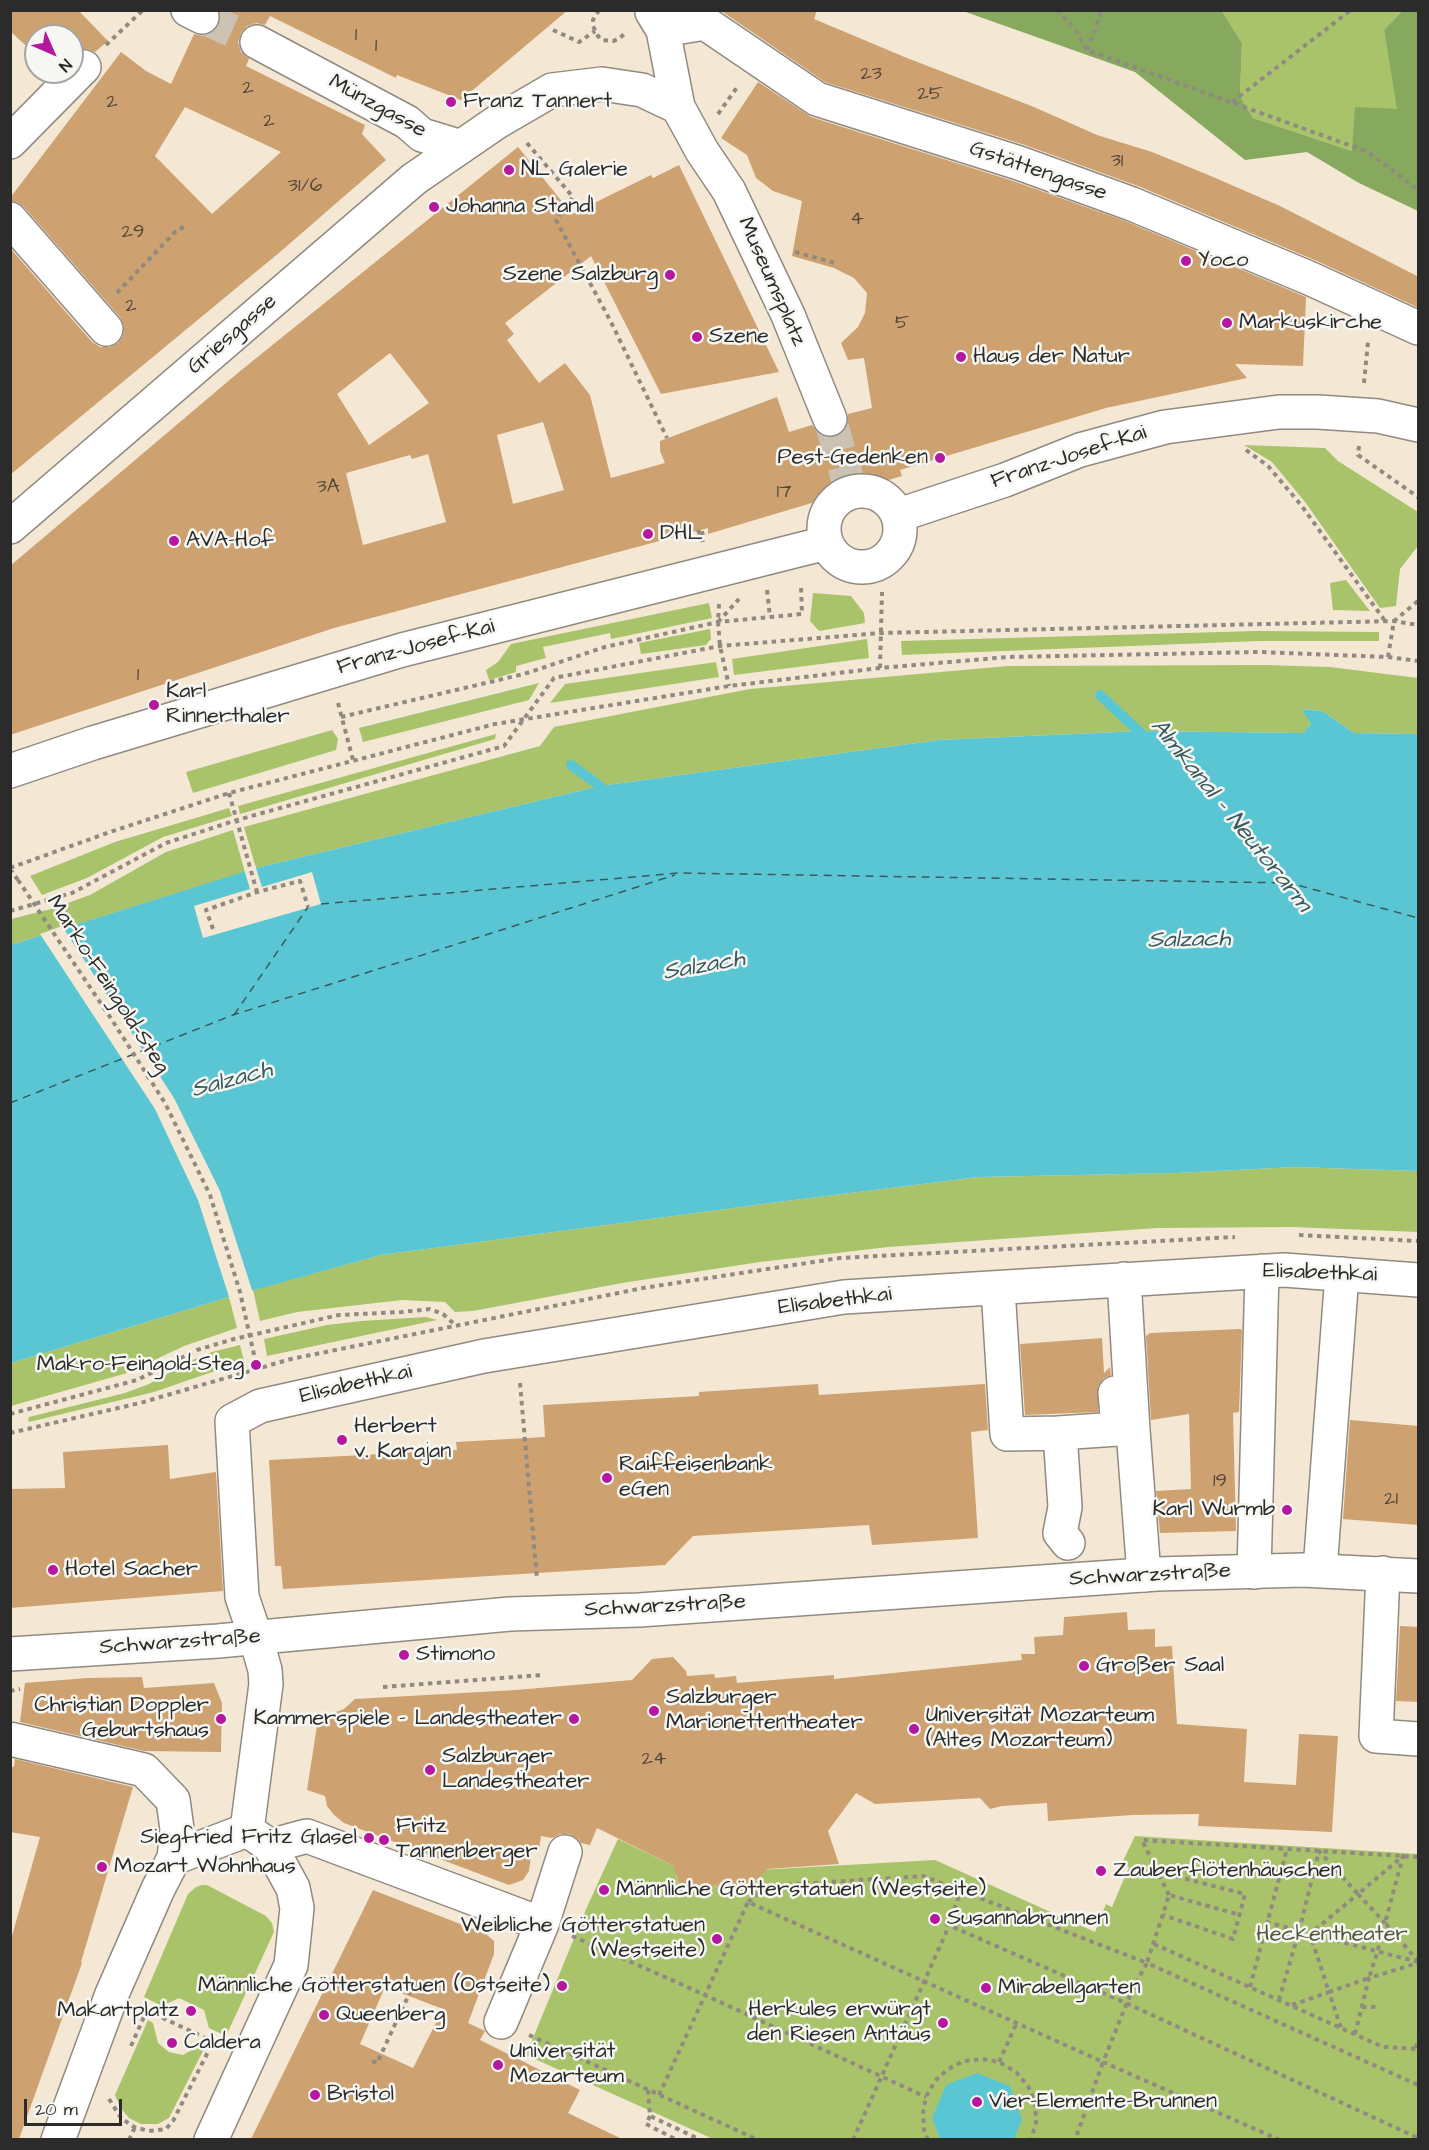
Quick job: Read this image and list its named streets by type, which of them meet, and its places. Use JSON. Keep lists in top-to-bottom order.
{
  "streets": {
    "street": [
      "Münzgasse",
      "Gstättengasse",
      "Museumsplatz",
      "Griesgasse",
      "Franz-Josef-Kai",
      "Elisabethkai",
      "Schwarzstraße"
    ],
    "path": ["Marko-Feingold-Steg"]
  },
  "crossings": [
    ["Münzgasse", "Griesgasse"],
    ["Gstättengasse", "Museumsplatz"],
    ["Elisabethkai", "Schwarzstraße"]
  ],
  "water": ["Almkanal - Neutorarm", "Salzach"],
  "parks": ["Heckentheater"],
  "places": [
    "Franz Tannert",
    "NL Galerie",
    "Johanna Standl",
    "Yoco",
    "Szene Salzburg",
    "Markuskirche",
    "Szene",
    "Haus der Natur",
    "Pest-Gedenken",
    "DHL",
    "AVA-Hof",
    "Karl Rinnerthaler",
    "Makro-Feingold-Steg",
    "Herbert v. Karajan",
    "Raiffeisenbank eGen",
    "Karl Wurmb",
    "Hotel Sacher",
    "Stimono",
    "Großer Saal",
    "Salzburger Marionettentheater",
    "Christian Doppler Geburtshaus",
    "Kammerspiele - Landestheater",
    "Universität Mozarteum (Altes Mozarteum)",
    "Salzburger Landestheater",
    "Siegfried Fritz Glasel",
    "Fritz Tannenberger",
    "Mozart Wohnhaus",
    "Zauberflötenhäuschen",
    "Männliche Götterstatuen (Westseite)",
    "Susannabrunnen",
    "Weibliche Götterstatuen (Westseite)",
    "Männliche Götterstatuen (Ostseite)",
    "Mirabellgarten",
    "Makartplatz",
    "Queenberg",
    "Herkules erwürgt den Riesen Antäus",
    "Caldera",
    "Universität Mozarteum",
    "Bristol",
    "Vier-Elemente-Brunnen"
  ],
  "house_numbers": [
    "1",
    "1",
    "23",
    "2",
    "25",
    "2",
    "2",
    "31",
    "31/6",
    "4",
    "29",
    "2",
    "5",
    "3A",
    "17",
    "1",
    "19",
    "21",
    "24"
  ],
  "scale_bar": "20 m",
  "north": "bottom right"
}
